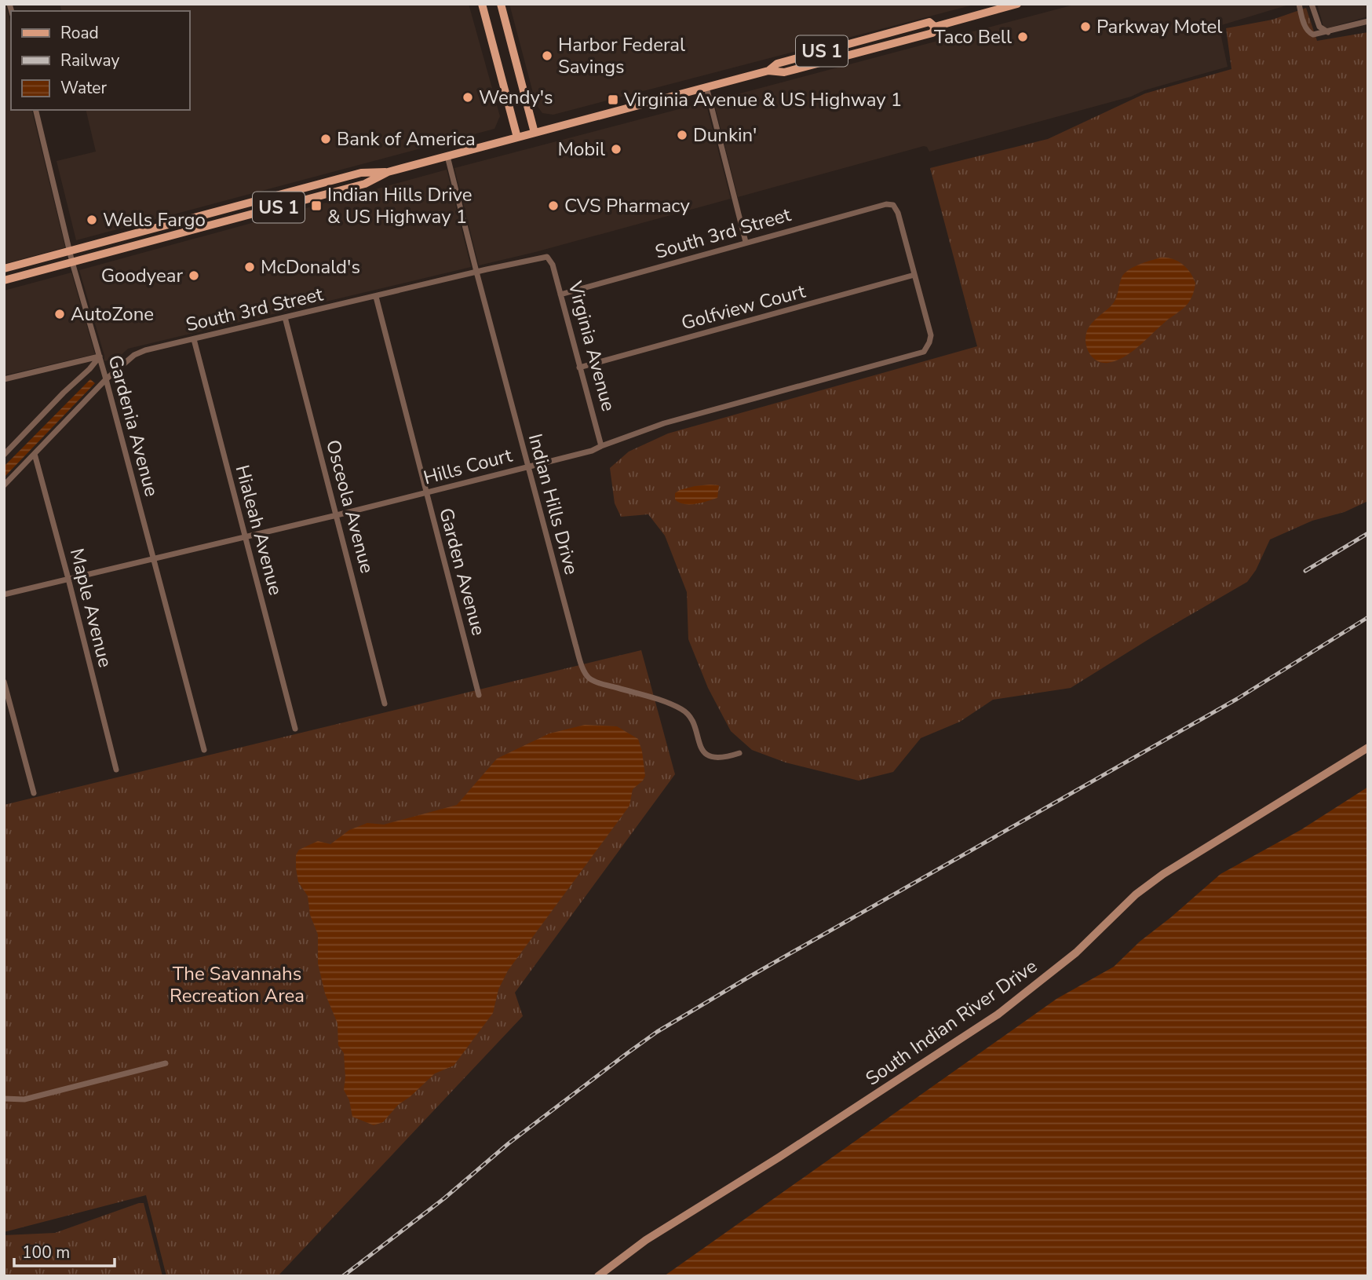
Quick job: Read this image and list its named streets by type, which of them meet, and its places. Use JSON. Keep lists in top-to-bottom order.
{
  "streets": {
    "main road": ["US 1", "South Indian River Drive"],
    "street": [
      "South 3rd Street",
      "Golfview Court",
      "Virginia Avenue",
      "Gardenia Avenue",
      "Hills Court",
      "Indian Hills Drive",
      "Osceola Avenue",
      "Hialeah Avenue",
      "Garden Avenue",
      "Maple Avenue"
    ]
  },
  "crossings": [
    ["US 1", "Gardenia Avenue"],
    ["US 1", "Indian Hills Drive"],
    ["South 3rd Street", "Golfview Court"],
    ["South 3rd Street", "Virginia Avenue"],
    ["South 3rd Street", "Gardenia Avenue"],
    ["South 3rd Street", "Hills Court"],
    ["South 3rd Street", "Indian Hills Drive"],
    ["South 3rd Street", "Osceola Avenue"],
    ["South 3rd Street", "Hialeah Avenue"],
    ["South 3rd Street", "Garden Avenue"],
    ["South 3rd Street", "Maple Avenue"],
    ["Golfview Court", "Virginia Avenue"],
    ["Golfview Court", "Hills Court"],
    ["Virginia Avenue", "Hills Court"],
    ["Gardenia Avenue", "Hills Court"],
    ["Hills Court", "Indian Hills Drive"],
    ["Hills Court", "Osceola Avenue"],
    ["Hills Court", "Hialeah Avenue"],
    ["Hills Court", "Garden Avenue"],
    ["Hills Court", "Maple Avenue"]
  ],
  "parks": ["The Savannahs Recreation Area"],
  "places": {
    "other": [
      "Parkway Motel",
      "Taco Bell",
      "Harbor Federal Savings",
      "Wendy's",
      "Dunkin'",
      "Bank of America",
      "Mobil",
      "CVS Pharmacy",
      "Wells Fargo",
      "McDonald's",
      "Goodyear",
      "AutoZone"
    ],
    "transit": ["Virginia Avenue & US Highway 1", "Indian Hills Drive & US Highway 1"]
  },
  "legend": ["Road", "Railway", "Water"],
  "scale_bar": "100 m"
}
